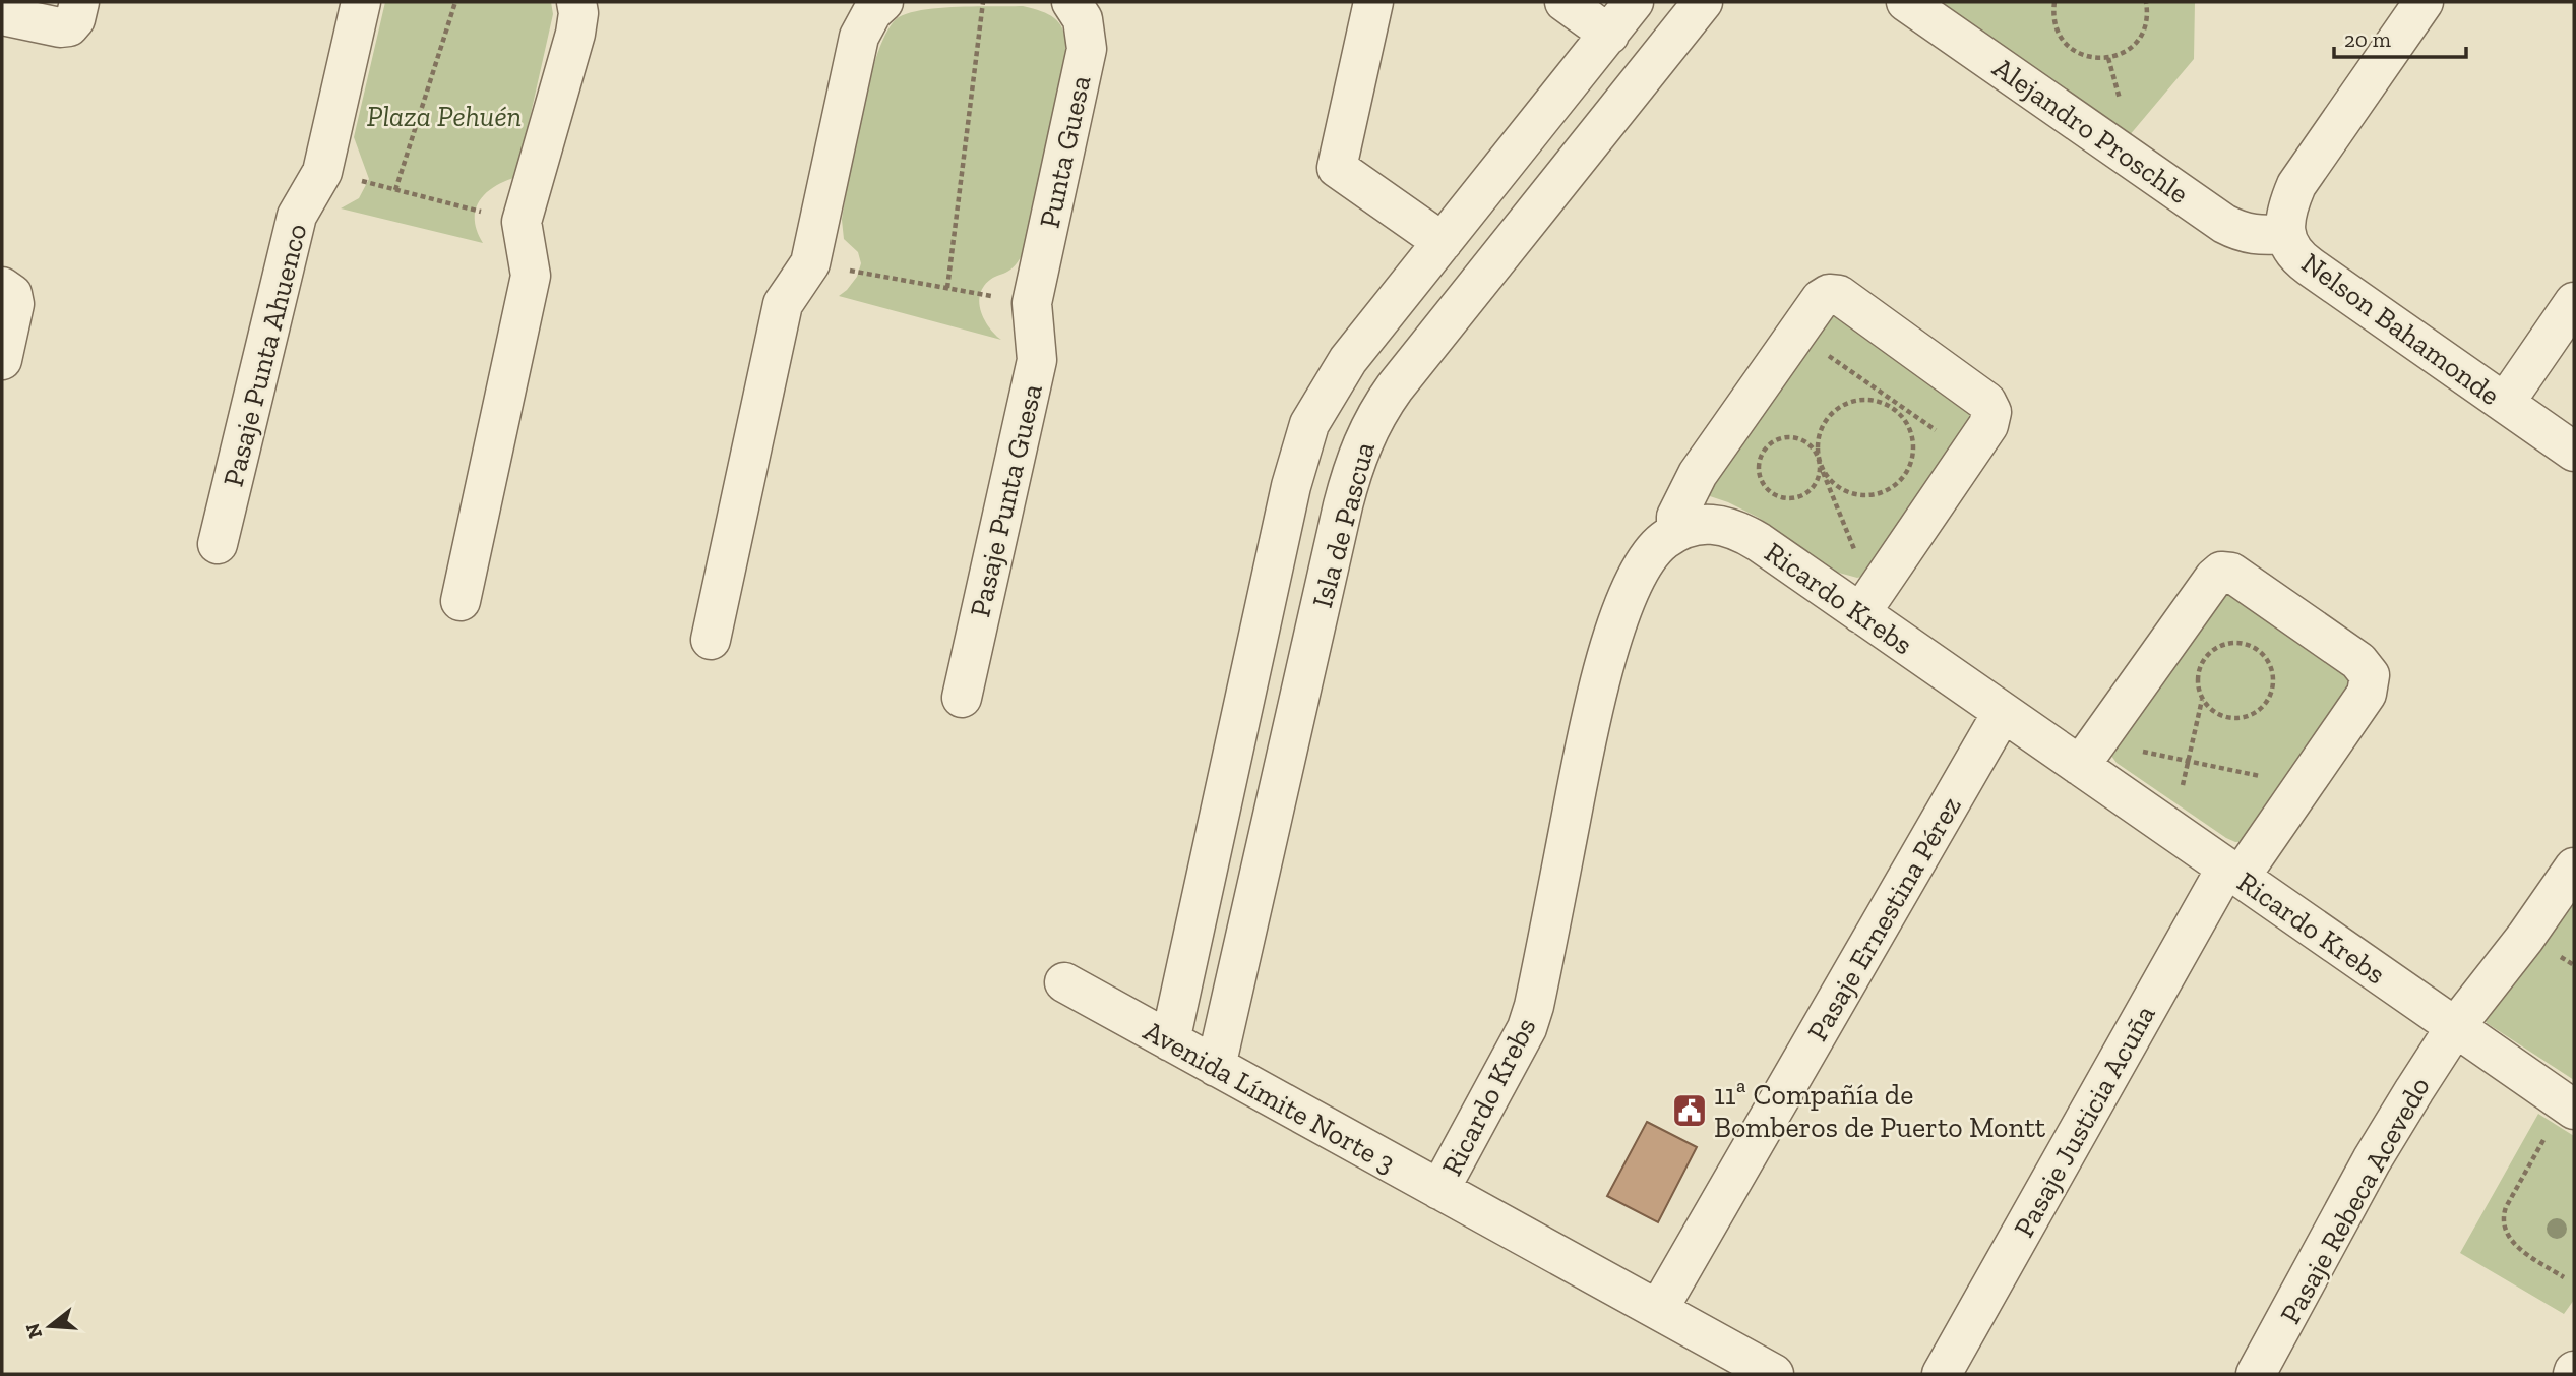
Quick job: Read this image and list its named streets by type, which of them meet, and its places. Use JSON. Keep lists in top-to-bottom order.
{
  "streets": {
    "street": [
      "Alejandro Proschle",
      "Punta Guesa",
      "Nelson Bahamonde",
      "Pasaje Punta Ahuenco",
      "Pasaje Punta Guesa",
      "Isla de Pascua",
      "Ricardo Krebs",
      "Pasaje Ernestina Pérez",
      "Avenida Límite Norte 3",
      "Pasaje Justicia Acuña",
      "Pasaje Rebeca Acevedo"
    ]
  },
  "crossings": [
    ["Alejandro Proschle", "Nelson Bahamonde"],
    ["Punta Guesa", "Pasaje Punta Guesa"],
    ["Isla de Pascua", "Avenida Límite Norte 3"],
    ["Ricardo Krebs", "Pasaje Ernestina Pérez"],
    ["Ricardo Krebs", "Avenida Límite Norte 3"],
    ["Ricardo Krebs", "Pasaje Justicia Acuña"],
    ["Ricardo Krebs", "Pasaje Rebeca Acevedo"],
    ["Pasaje Ernestina Pérez", "Avenida Límite Norte 3"]
  ],
  "parks": ["Plaza Pehuén"],
  "places": {
    "public building": ["11ª Compañía de Bomberos de Puerto Montt"]
  },
  "scale_bar": "20 m",
  "north": "left"
}
